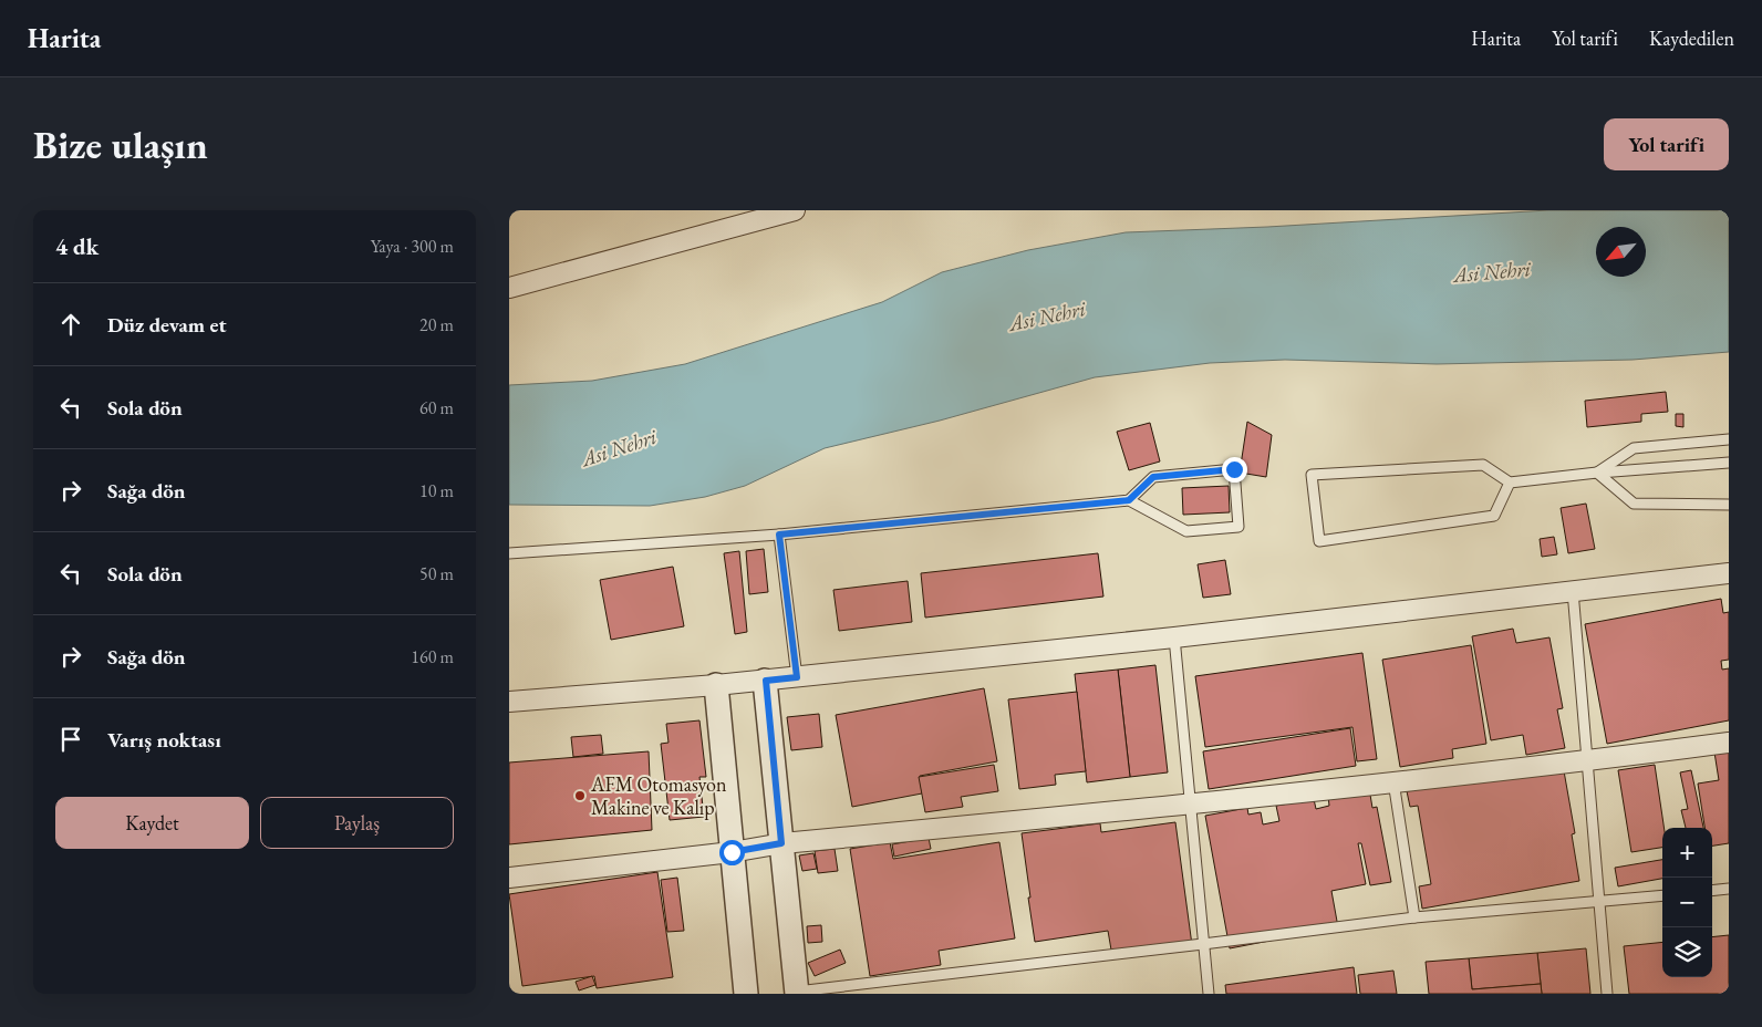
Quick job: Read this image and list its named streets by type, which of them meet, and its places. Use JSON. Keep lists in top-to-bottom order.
{
  "water": ["Asi Nehri"],
  "places": ["AFM Otomasyon Makine ve Kalıp"],
  "north": "bottom left",
  "page": {
    "header": "Harita",
    "nav": ["Harita", "Yol tarifi", "Kaydedilen"],
    "buttons": [
      "Yol tarifi",
      ["Kaydet", "Paylaş"]
    ],
    "title": "Bize ulaşın",
    "heading": ["4 dk", "Yaya · 300 m"],
    "list": [
      ["Düz devam et", "20 m"],
      ["Sola dön", "60 m"],
      ["Sağa dön", "10 m"],
      ["Sola dön", "50 m"],
      ["Sağa dön", "160 m"],
      "Varış noktası"
    ],
    "map_buttons": ["+", "−"]
  }
}
